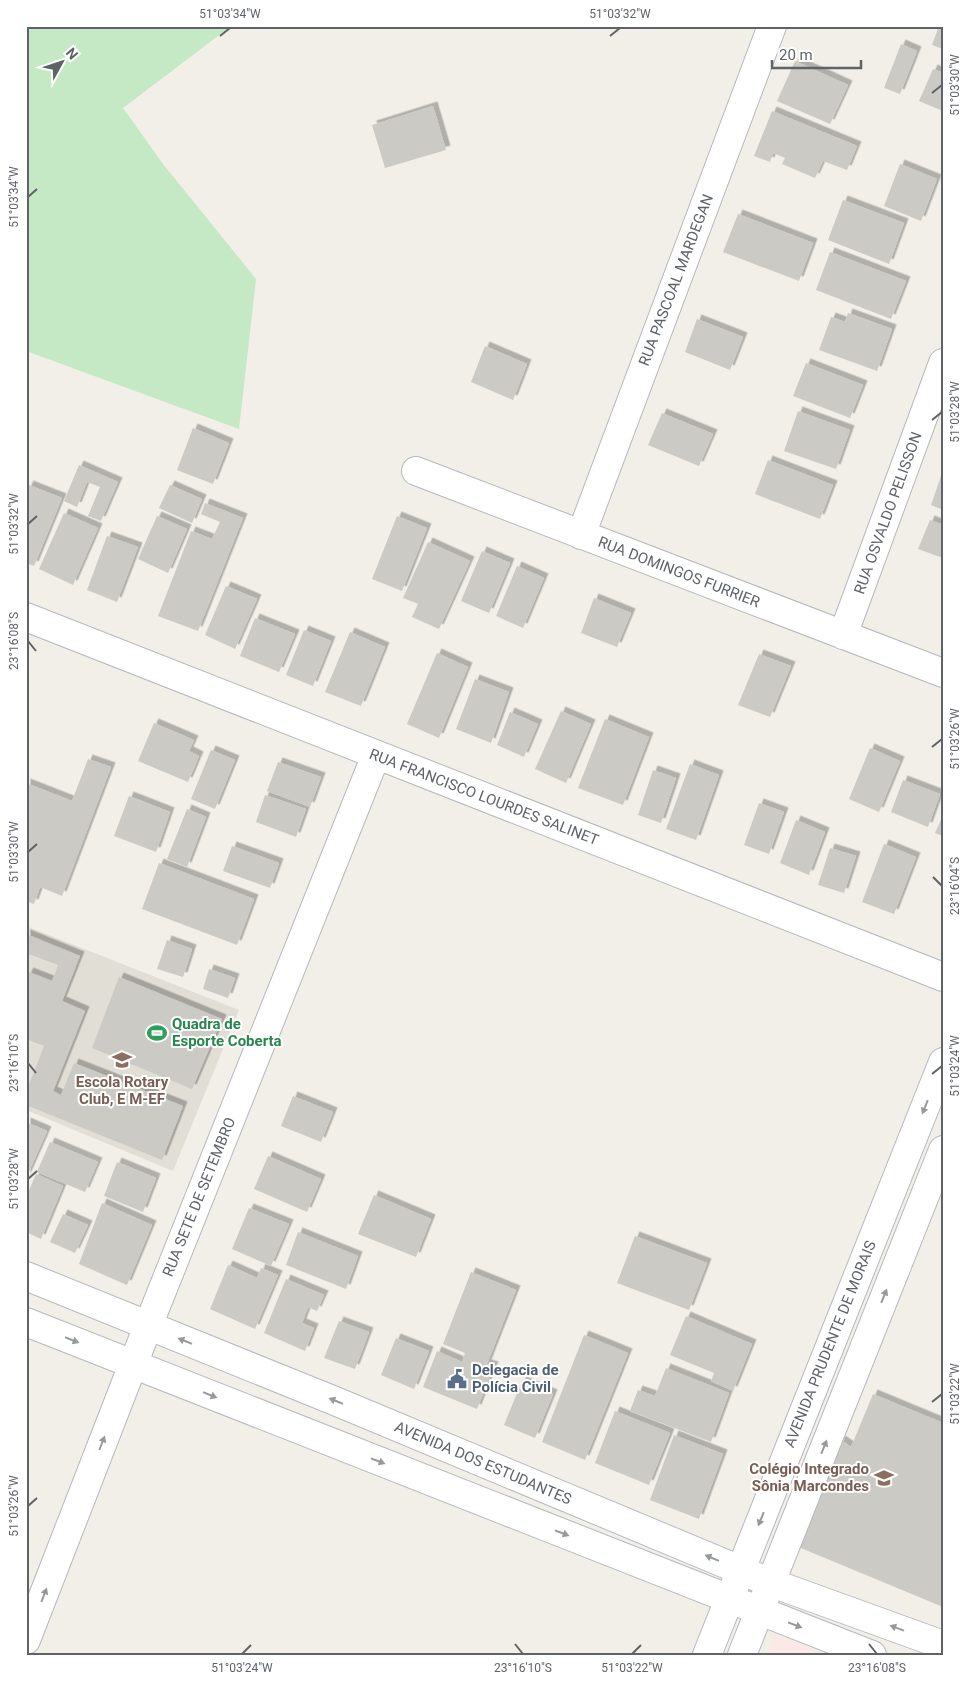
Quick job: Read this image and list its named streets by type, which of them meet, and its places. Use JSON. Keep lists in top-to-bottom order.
{
  "streets": {
    "street": [
      "RUA PASCOAL MARDEGAN",
      "RUA OSVALDO PELISSON",
      "RUA DOMINGOS FURRIER",
      "RUA FRANCISCO LOURDES SALINET",
      "RUA SETE DE SETEMBRO",
      "AVENIDA PRUDENTE DE MORAIS",
      "AVENIDA DOS ESTUDANTES"
    ]
  },
  "crossings": [
    ["RUA PASCOAL MARDEGAN", "RUA DOMINGOS FURRIER"],
    ["RUA OSVALDO PELISSON", "RUA DOMINGOS FURRIER"],
    ["RUA FRANCISCO LOURDES SALINET", "RUA SETE DE SETEMBRO"],
    ["RUA SETE DE SETEMBRO", "AVENIDA DOS ESTUDANTES"],
    ["AVENIDA PRUDENTE DE MORAIS", "AVENIDA DOS ESTUDANTES"]
  ],
  "places": {
    "sports": ["Quadra de Esporte Coberta"],
    "school or university": ["Escola Rotary Club, E M-EF", "Colégio Integrado Sônia Marcondes"],
    "public building": ["Delegacia de Polícia Civil"]
  },
  "scale_bar": "20 m",
  "north": "top right",
  "coordinates": [
    "51°03'34\"W",
    "51°03'32\"W",
    "51°03'30\"W",
    "51°03'28\"W",
    "23°16'08\"S",
    "51°03'26\"W",
    "23°16'04\"S",
    "23°16'10\"S",
    "51°03'24\"W",
    "51°03'22\"W"
  ]
}
